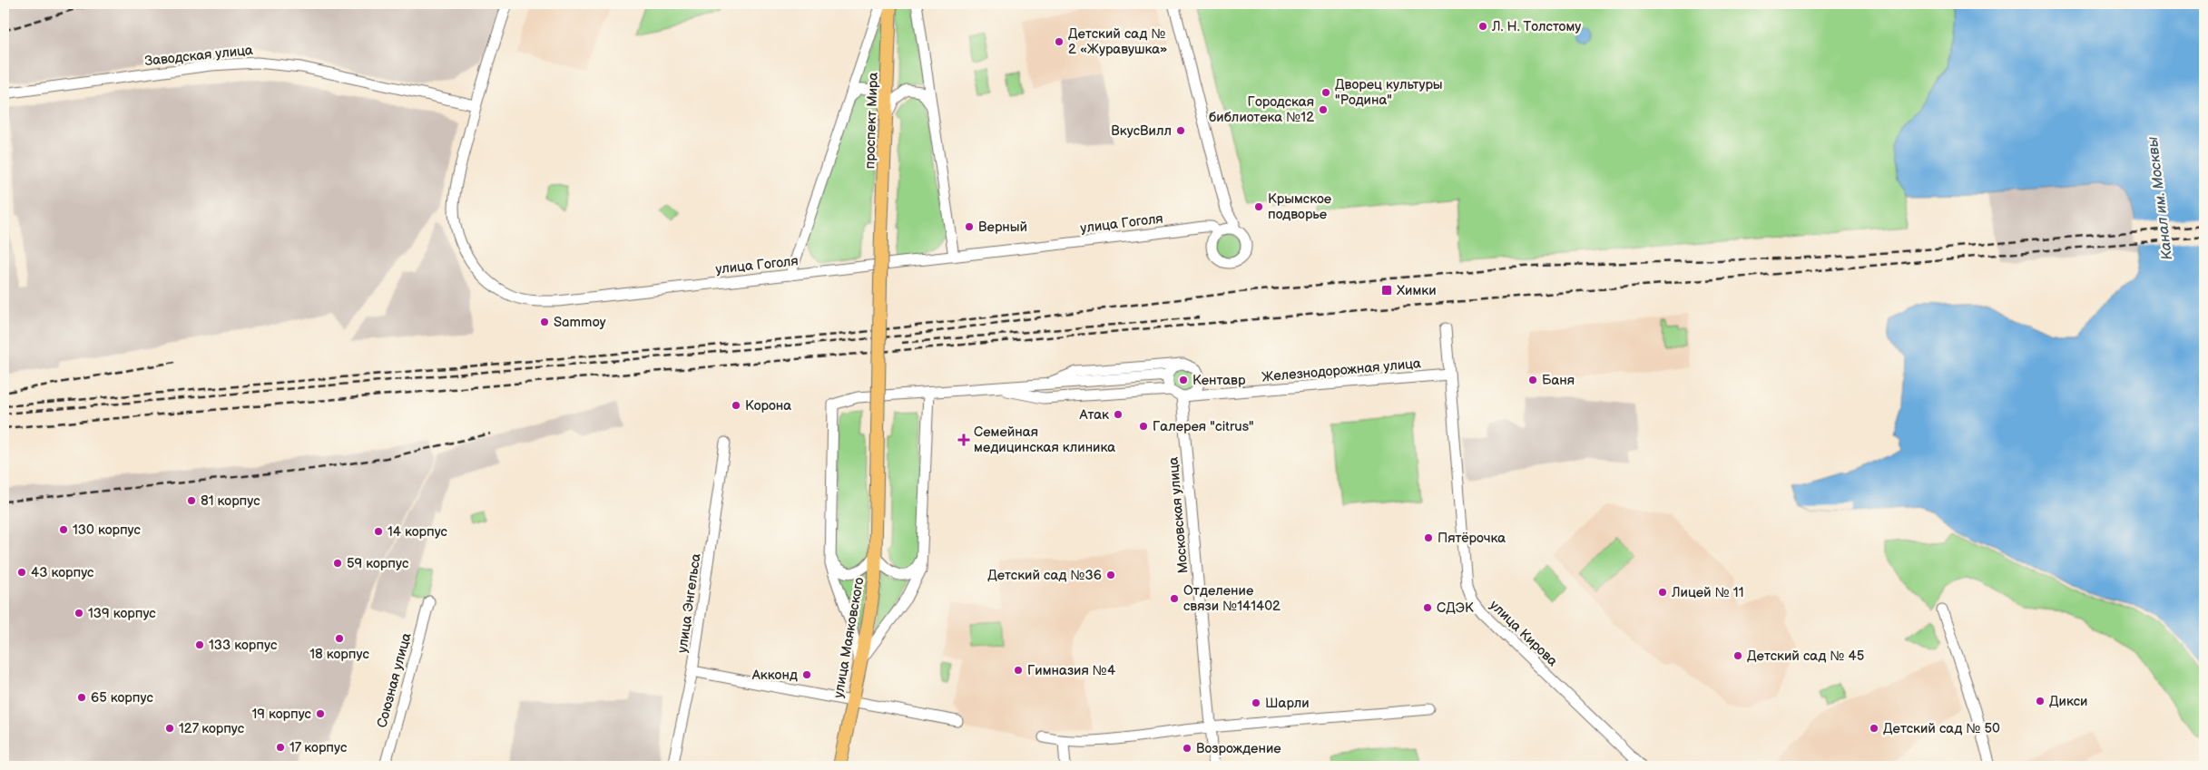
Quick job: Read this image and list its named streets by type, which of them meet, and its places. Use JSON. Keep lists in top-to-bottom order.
{
  "streets": {
    "main road": ["проспект Мира", "улица Маяковского"],
    "street": [
      "Заводская улица",
      "улица Гоголя",
      "Железнодорожная улица",
      "Московская улица",
      "улица Энгельса",
      "улица Кирова",
      "Союзная улица"
    ]
  },
  "crossings": [
    ["Заводская улица", "улица Гоголя"],
    ["проспект Мира", "улица Маяковского"],
    ["Железнодорожная улица", "Московская улица"],
    ["Железнодорожная улица", "улица Кирова"]
  ],
  "water": ["Канал им. Москвы"],
  "places": {
    "other": [
      "Л. Н. Толстому",
      "Детский сад № 2 «Журавушка»",
      "Дворец культуры \"Родина\"",
      "Городская библиотека №12",
      "ВкусВилл",
      "Крымское подворье",
      "Верный",
      "Sammoy",
      "Кентавр",
      "Баня",
      "Корона",
      "Атак",
      "Галерея \"citrus\"",
      "81 корпус",
      "130 корпус",
      "14 корпус",
      "Пятёрочка",
      "59 корпус",
      "43 корпус",
      "Детский сад №36",
      "Лицей № 11",
      "Отделение связи №141402",
      "СДЭК",
      "139 корпус",
      "18 корпус",
      "133 корпус",
      "Детский сад № 45",
      "Гимназия №4",
      "Акконд",
      "65 корпус",
      "Дикси",
      "Шарли",
      "19 корпус",
      "127 корпус",
      "Детский сад № 50",
      "17 корпус",
      "Возрождение"
    ],
    "transit": ["Химки"],
    "health": ["Семейная медицинская клиника"]
  }
}
